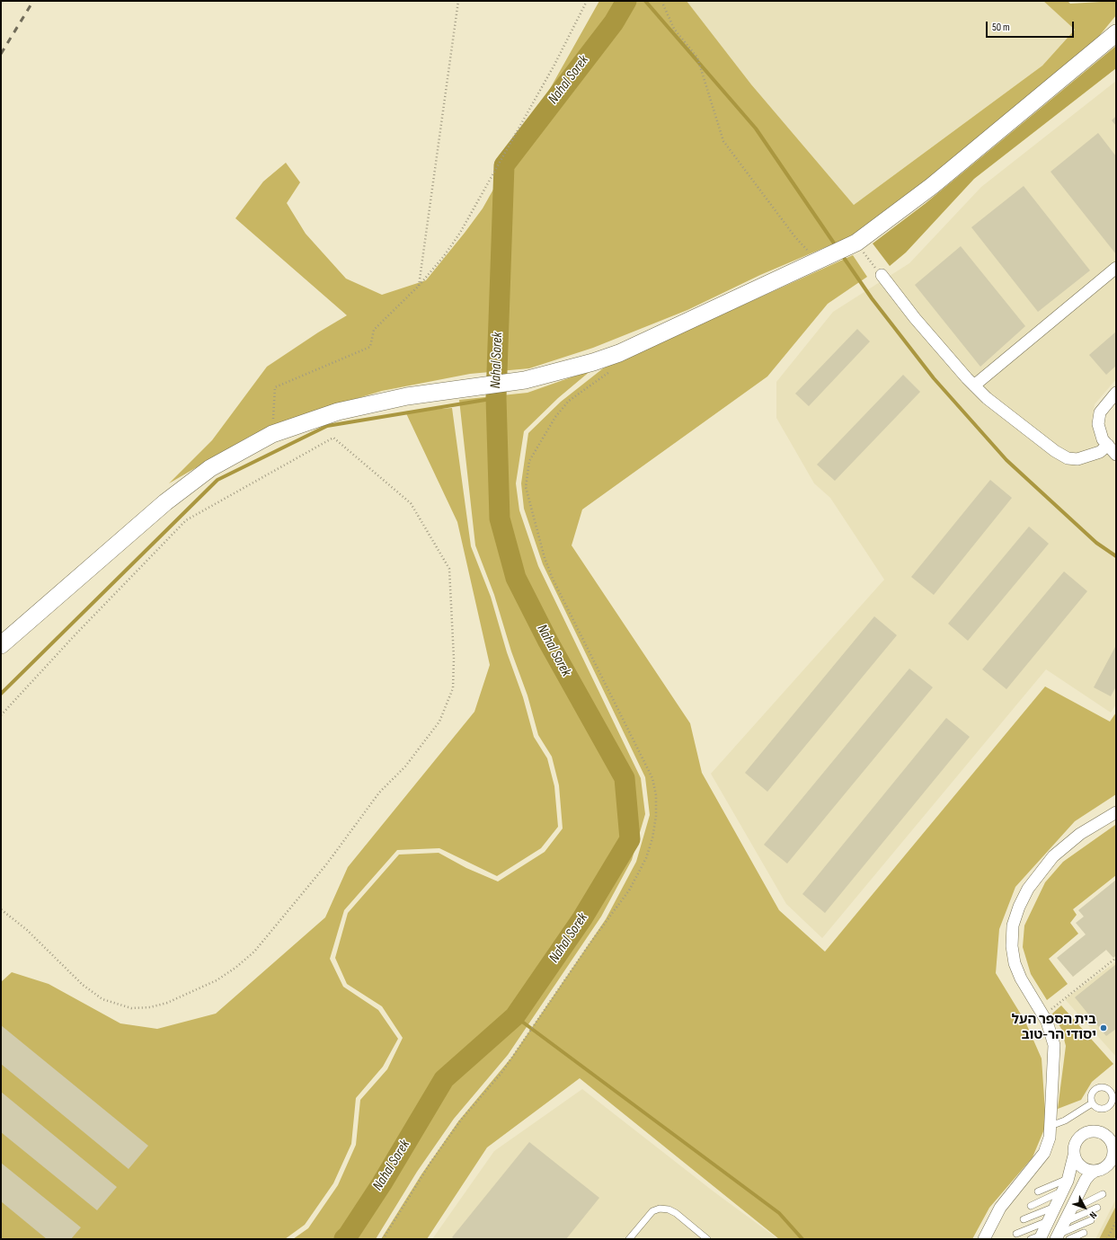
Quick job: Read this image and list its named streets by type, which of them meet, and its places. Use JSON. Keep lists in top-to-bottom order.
{
  "water": ["Nahal Sorek"],
  "places": ["בית הספר העל יסודי הר-טוב"],
  "scale_bar": "50 m",
  "north": "bottom right"
}
